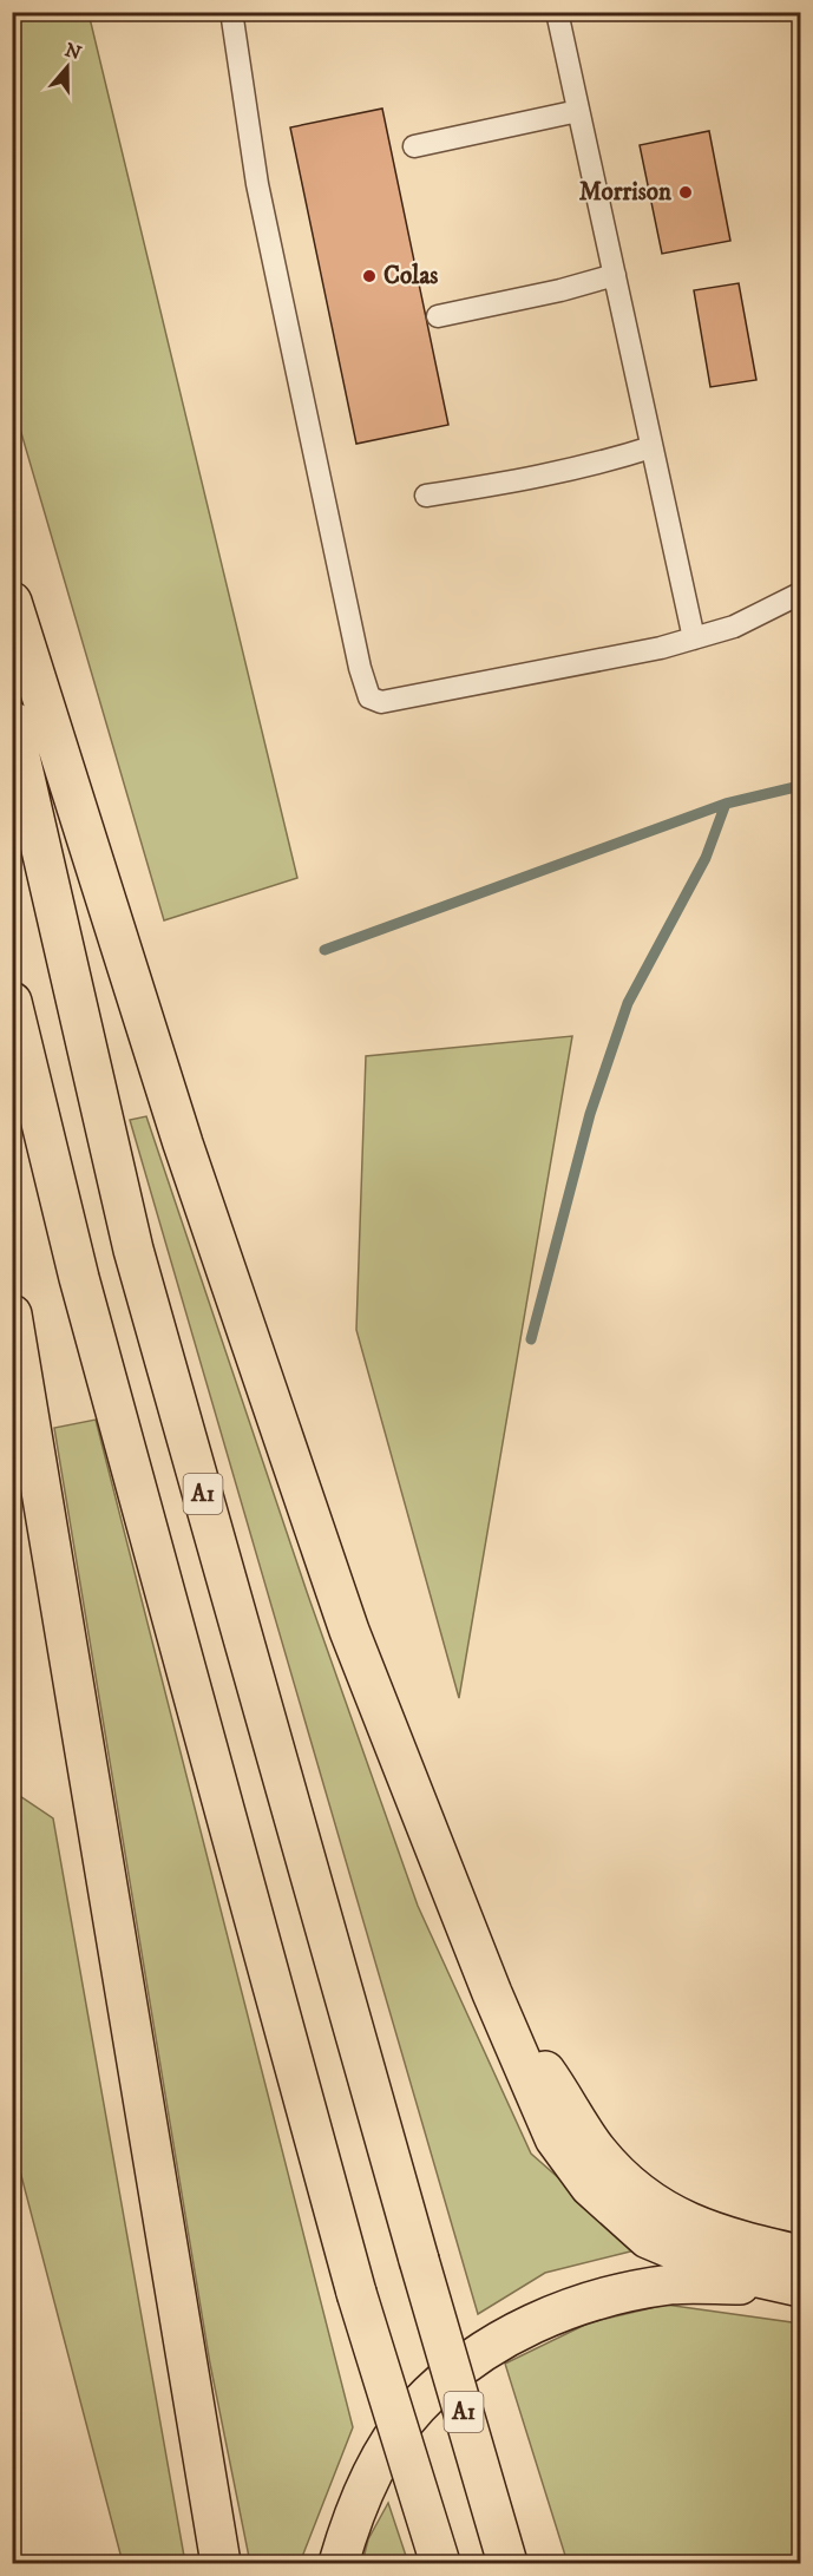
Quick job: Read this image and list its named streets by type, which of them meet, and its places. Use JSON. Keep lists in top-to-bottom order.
{
  "streets": {
    "highway": ["A1"]
  },
  "places": ["Morrison", "Colas"],
  "north": "top"
}
